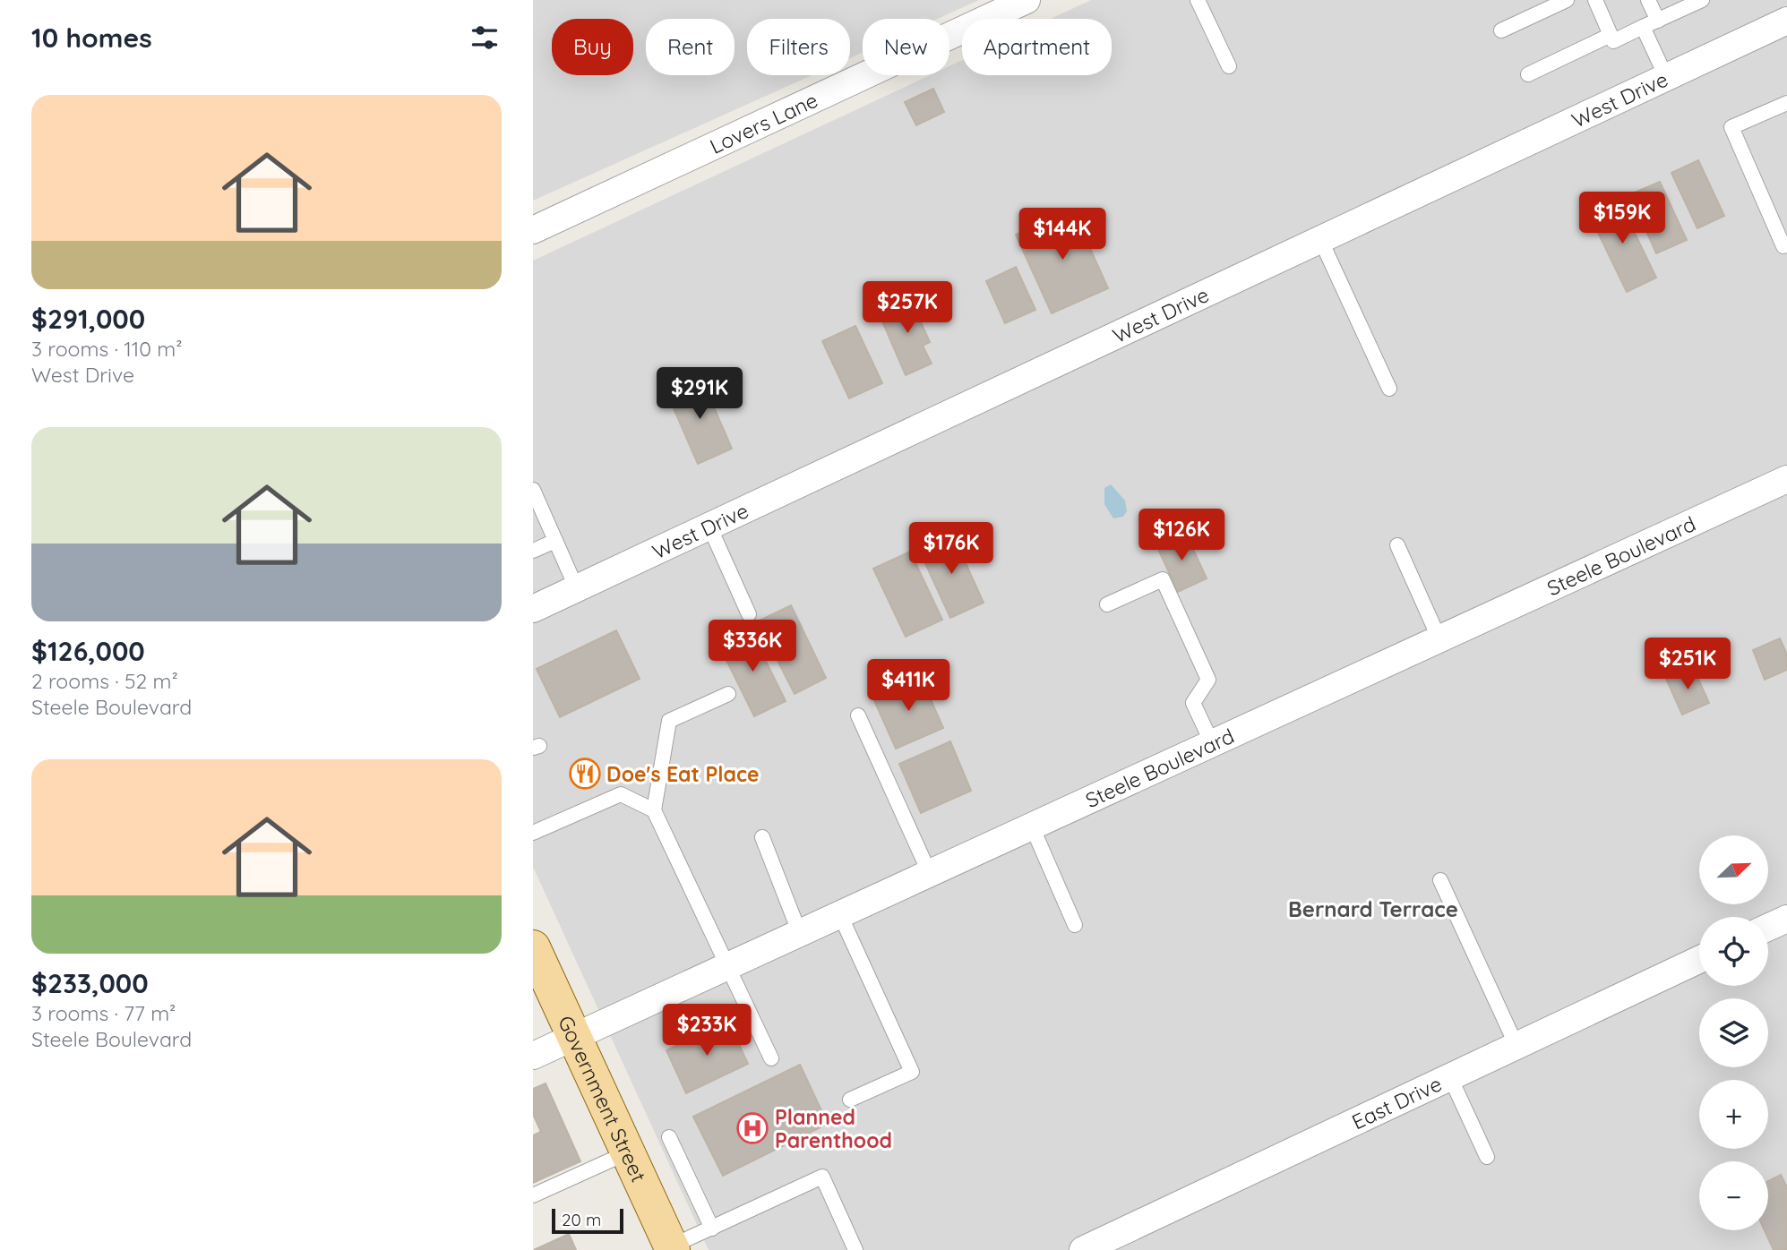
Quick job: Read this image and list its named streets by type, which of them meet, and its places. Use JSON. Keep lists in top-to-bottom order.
{
  "streets": {
    "main road": ["Government Street"],
    "street": [
      "West Drive",
      "Lovers Lane",
      "Steele Boulevard",
      "East Drive"
    ]
  },
  "crossings": [
    ["Steele Boulevard", "Government Street"]
  ],
  "districts": ["Bernard Terrace"],
  "places": {
    "restaurant": ["Doe's Eat Place"],
    "hospital": ["Planned Parenthood"]
  },
  "scale_bar": "20 m",
  "north": "top right",
  "page": {
    "heading": "10 homes",
    "chip": [
      "Buy",
      "Rent",
      "Filters",
      "New",
      "Apartment"
    ],
    "list": [
      {
        "name": "$291,000",
        "note": "3 rooms · 110 m² · West Drive"
      },
      {
        "name": "$126,000",
        "note": "2 rooms · 52 m² · Steele Boulevard"
      },
      {
        "name": "$233,000",
        "note": "3 rooms · 77 m² · Steele Boulevard"
      }
    ],
    "price": [
      "$159K",
      "$144K",
      "$257K",
      "$291K",
      "$126K",
      "$176K",
      "$336K",
      "$251K",
      "$411K",
      "$233K"
    ],
    "map_buttons": ["+", "−"],
    "scale": "20 m"
  }
}
